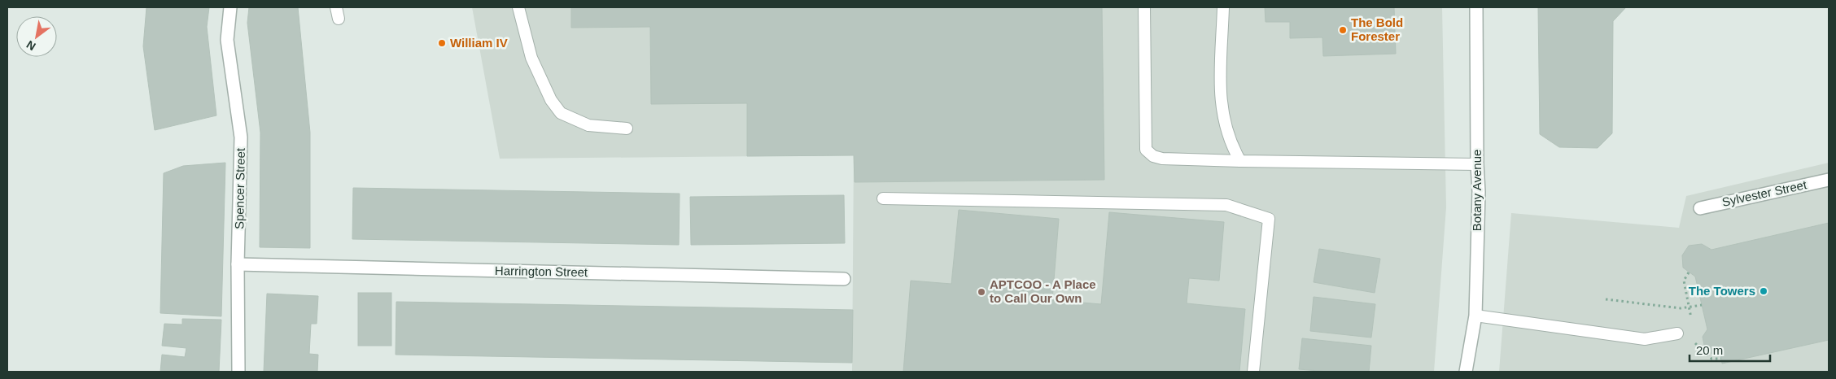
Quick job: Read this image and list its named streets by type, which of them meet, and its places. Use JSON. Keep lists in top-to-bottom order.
{
  "streets": {
    "street": [
      "Spencer Street",
      "Botany Avenue",
      "Sylvester Street",
      "Harrington Street"
    ]
  },
  "crossings": [
    ["Spencer Street", "Harrington Street"]
  ],
  "places": [
    "The Bold Forester",
    "William IV",
    "The Towers",
    "APTCOO - A Place to Call Our Own"
  ],
  "scale_bar": "20 m",
  "north": "bottom left"
}
